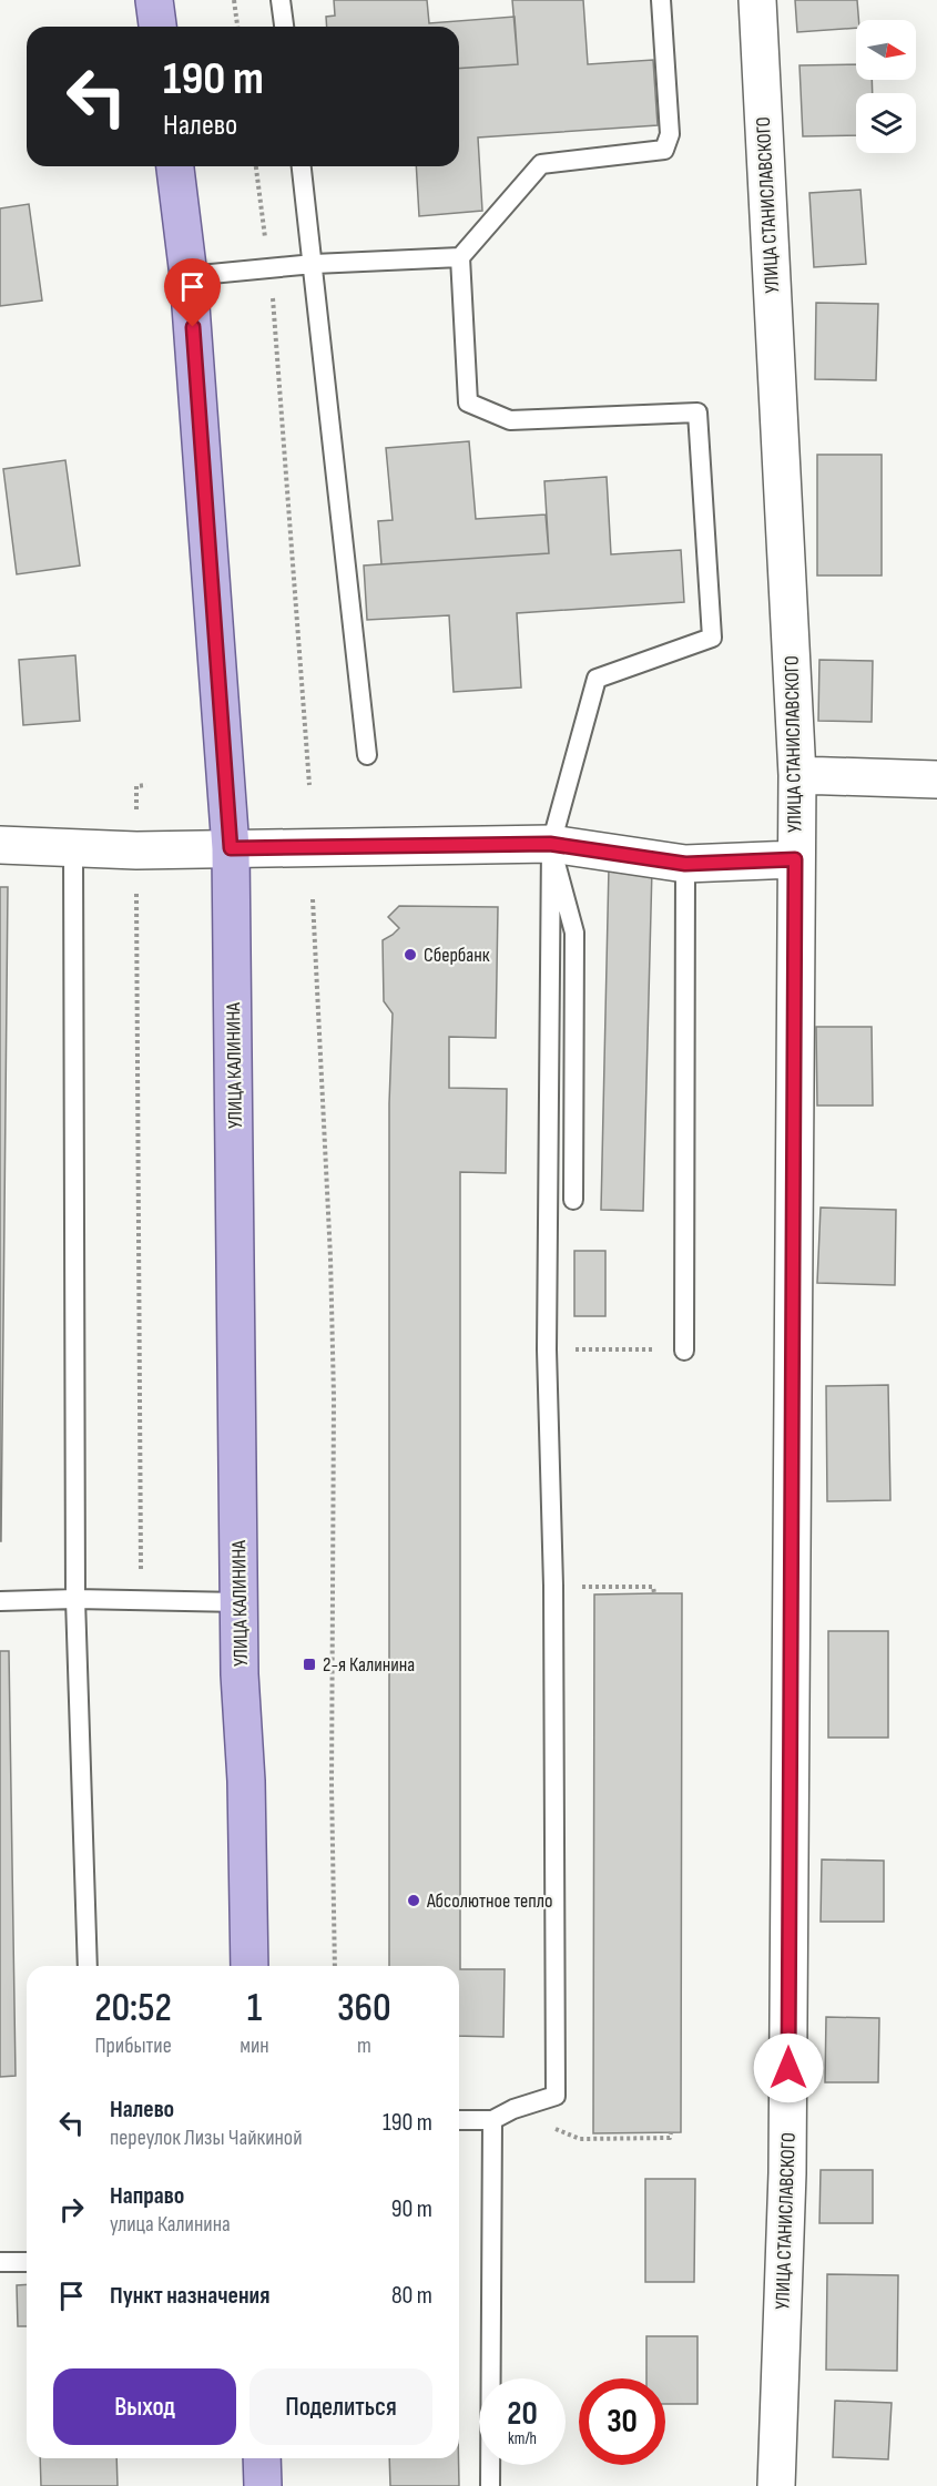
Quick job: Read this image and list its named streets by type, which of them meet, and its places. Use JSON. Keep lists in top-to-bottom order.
{
  "streets": {
    "main road": ["УЛИЦА КАЛИНИНА"],
    "street": ["УЛИЦА СТАНИСЛАВСКОГО"]
  },
  "places": {
    "other": ["Сбербанк", "Абсолютное тепло"],
    "transit": ["2-я Калинина"]
  },
  "north": "right",
  "page": {
    "turn": ["190 m", "Налево"],
    "eta": [
      "20:52",
      "Прибытие",
      "1",
      "мин",
      "360",
      "m"
    ],
    "list": [
      {
        "name": "Налево",
        "note": "переулок Лизы Чайкиной",
        "value": "190 m"
      },
      {
        "name": "Направо",
        "note": "улица Калинина",
        "value": "90 m"
      },
      {
        "name": "Пункт назначения",
        "value": "80 m"
      }
    ],
    "buttons": ["Выход", "Поделиться"],
    "speed": "20 km/h",
    "limit": "30"
  }
}
